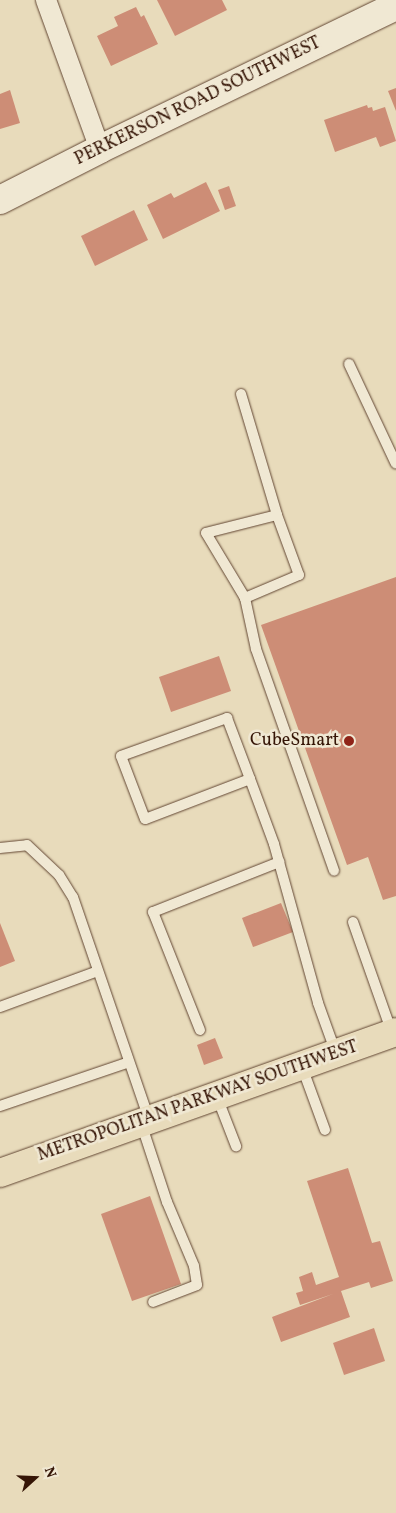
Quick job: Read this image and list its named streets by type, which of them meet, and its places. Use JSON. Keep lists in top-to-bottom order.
{
  "streets": {
    "main road": ["METROPOLITAN PARKWAY SOUTHWEST"],
    "street": ["PERKERSON ROAD SOUTHWEST"]
  },
  "places": ["CubeSmart"],
  "north": "right"
}
